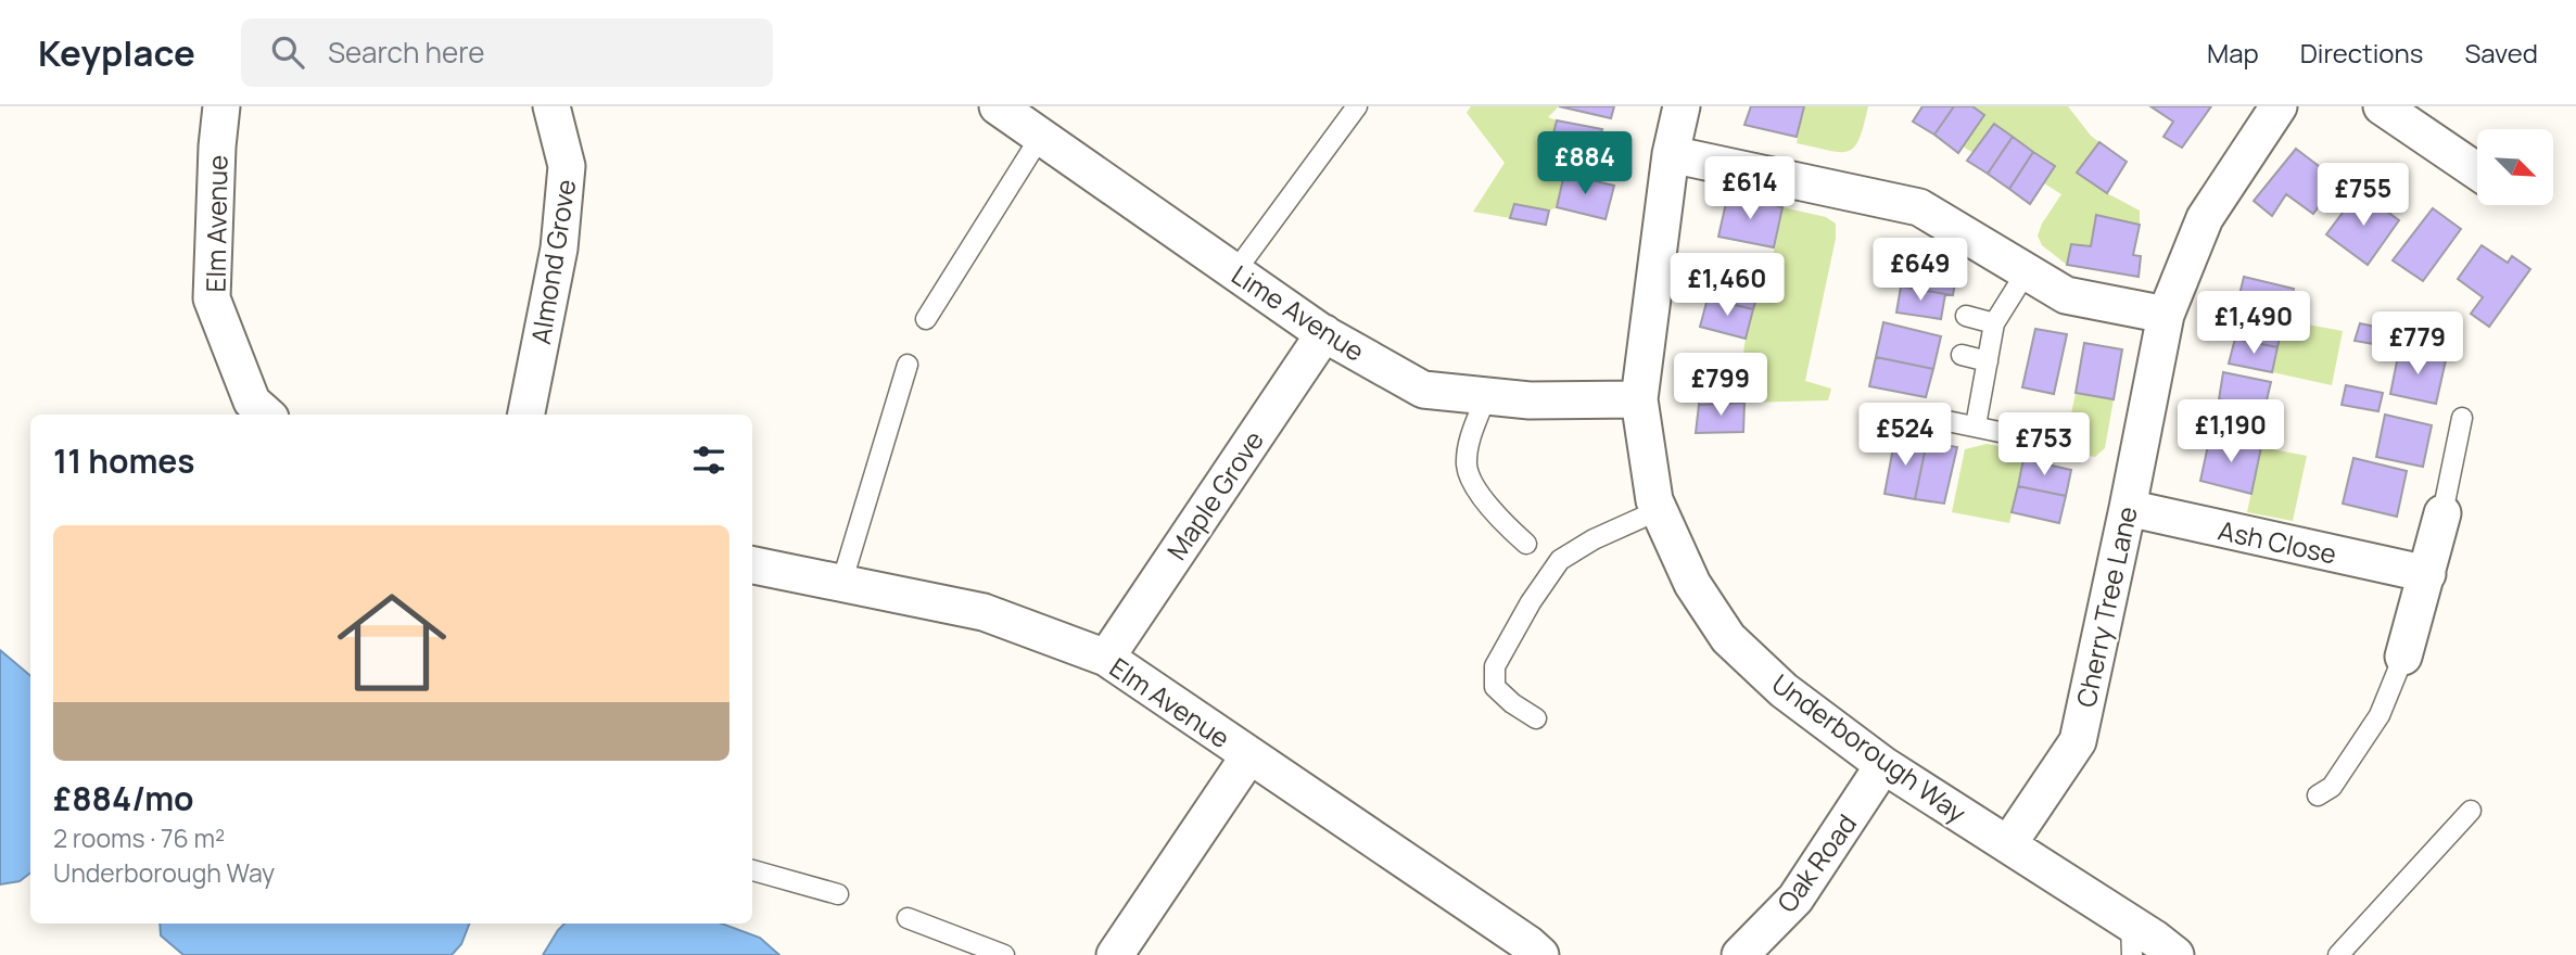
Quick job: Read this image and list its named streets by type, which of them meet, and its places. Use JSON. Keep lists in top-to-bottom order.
{
  "streets": {
    "street": [
      "Elm Avenue",
      "Almond Grove",
      "Lime Avenue",
      "Maple Grove",
      "Ash Close",
      "Cherry Tree Lane",
      "Underborough Way",
      "Oak Road"
    ]
  },
  "crossings": [
    ["Elm Avenue", "Maple Grove"],
    ["Lime Avenue", "Maple Grove"],
    ["Lime Avenue", "Underborough Way"],
    ["Ash Close", "Cherry Tree Lane"],
    ["Cherry Tree Lane", "Underborough Way"],
    ["Underborough Way", "Oak Road"]
  ],
  "north": "bottom right",
  "page": {
    "header": "Keyplace",
    "search": "Search here",
    "nav": ["Map", "Directions", "Saved"],
    "price": [
      "£884",
      "£614",
      "£755",
      "£649",
      "£1,460",
      "£1,490",
      "£779",
      "£799",
      "£1,190",
      "£524",
      "£753"
    ],
    "heading": "11 homes",
    "list": [
      {
        "name": "£884/mo",
        "note": "2 rooms · 76 m² · Underborough Way"
      }
    ]
  }
}
